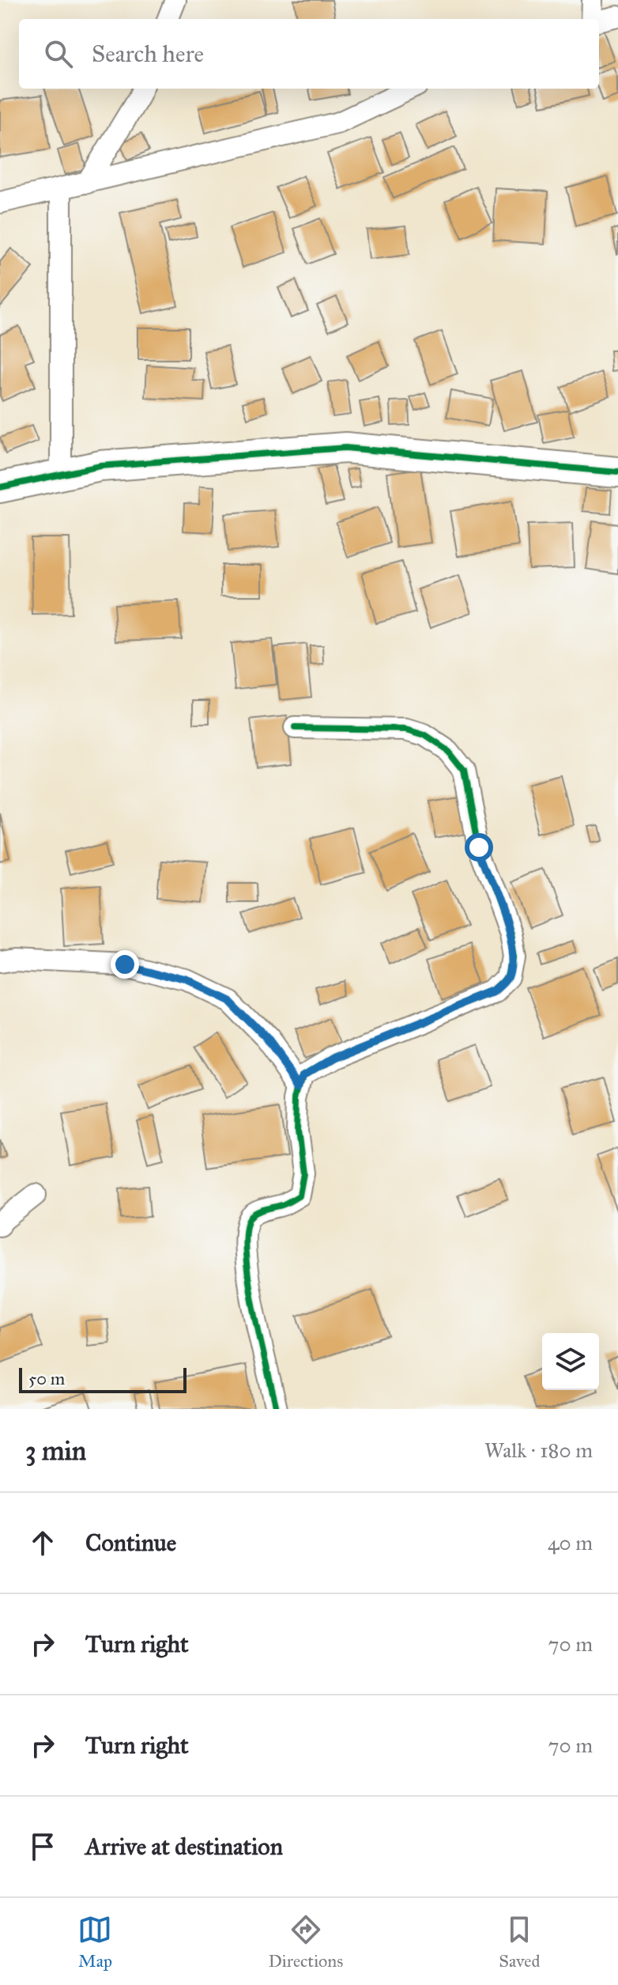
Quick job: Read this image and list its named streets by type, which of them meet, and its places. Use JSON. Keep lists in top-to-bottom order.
{
  "scale_bar": "50 m",
  "page": {
    "search": "Search here",
    "scale": "50 m",
    "heading": ["3 min", "Walk · 180 m"],
    "list": [
      ["Continue", "40 m"],
      ["Turn right", "70 m"],
      ["Turn right", "70 m"],
      "Arrive at destination"
    ],
    "nav": ["Map", "Directions", "Saved"]
  }
}
